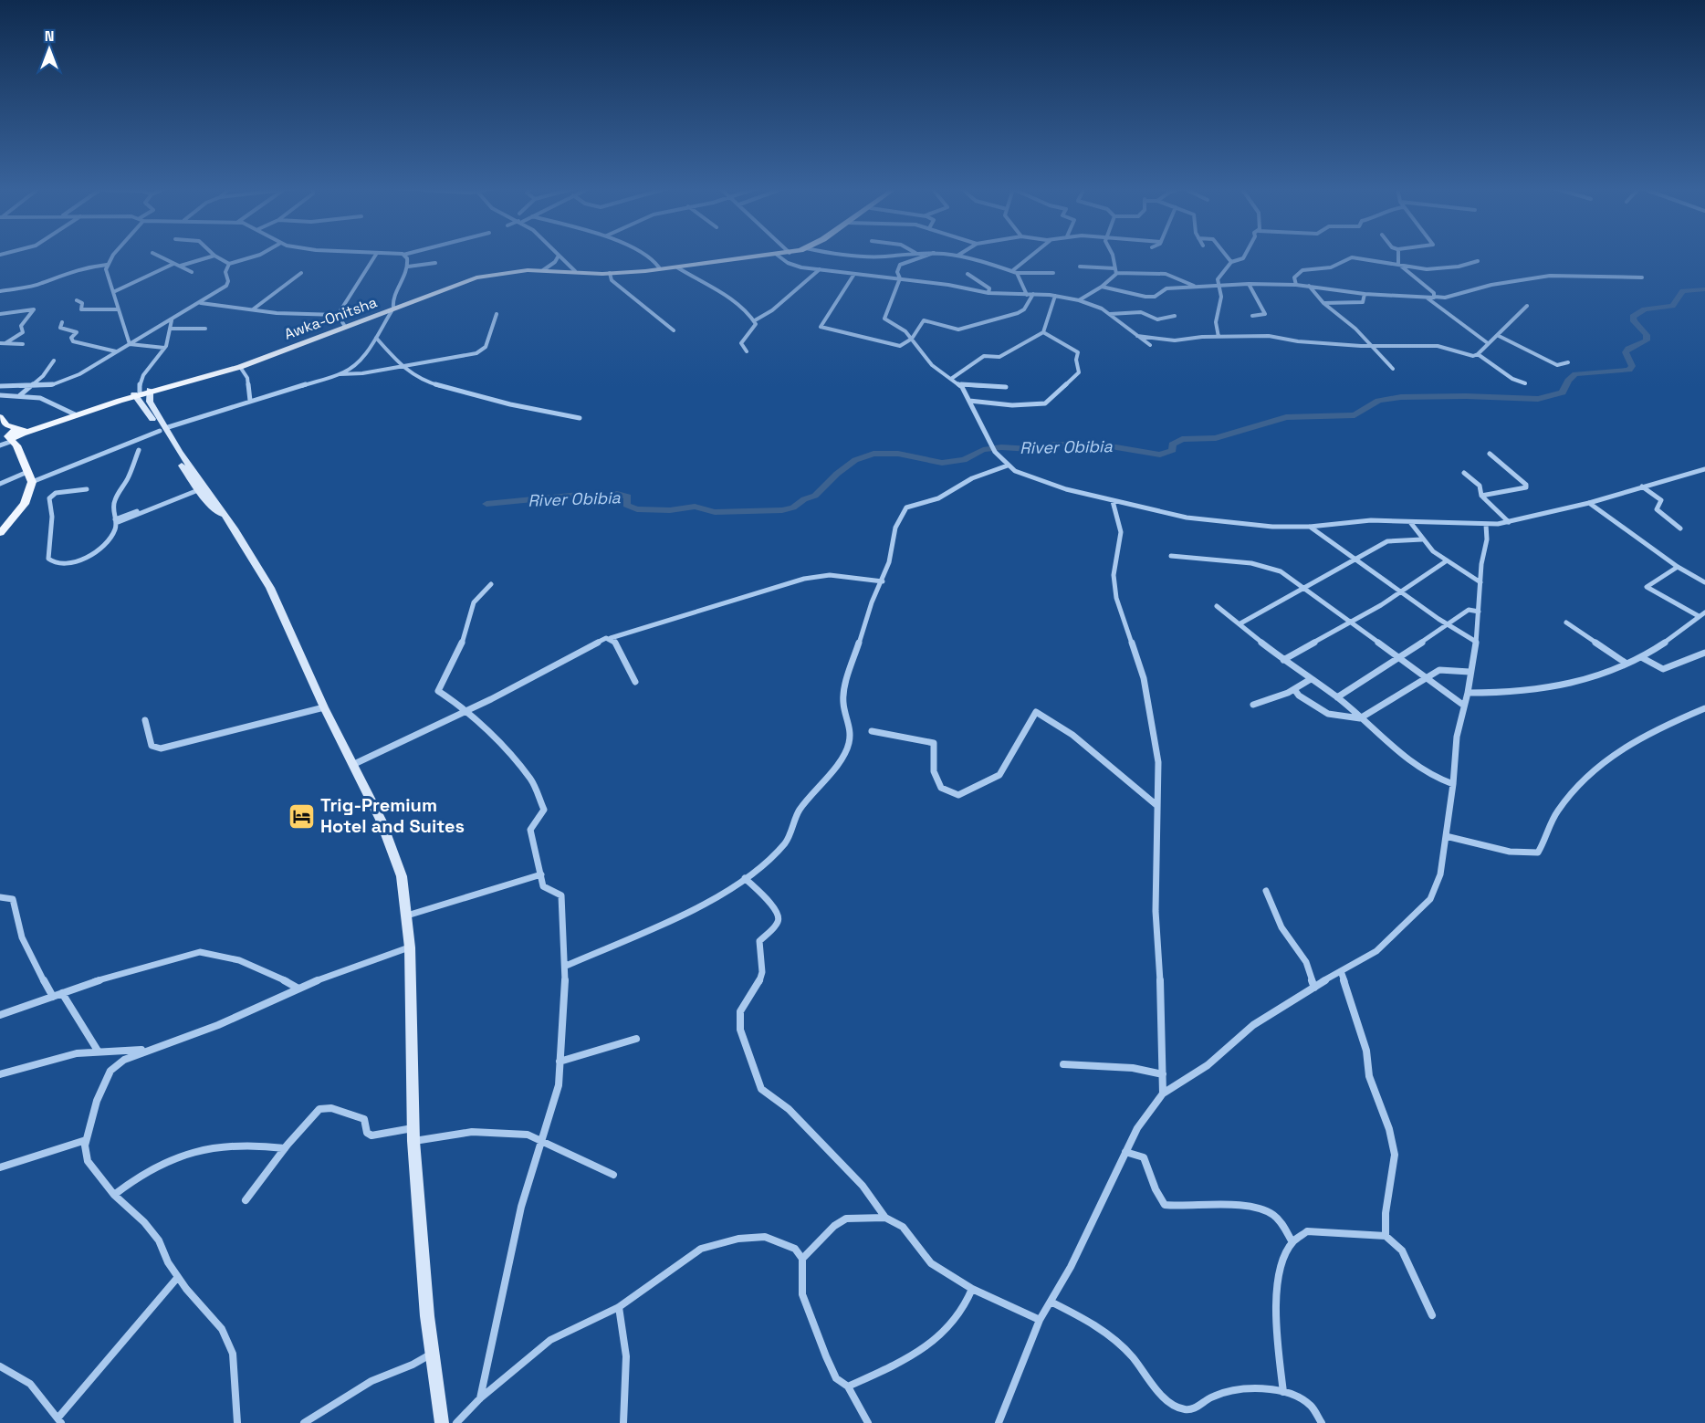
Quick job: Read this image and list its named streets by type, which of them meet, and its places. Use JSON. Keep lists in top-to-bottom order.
{
  "streets": {
    "main road": ["Awka-Onitsha"]
  },
  "water": ["River Obibia"],
  "places": {
    "hotel": ["Trig-Premium Hotel and Suites"]
  },
  "north": "top"
}
